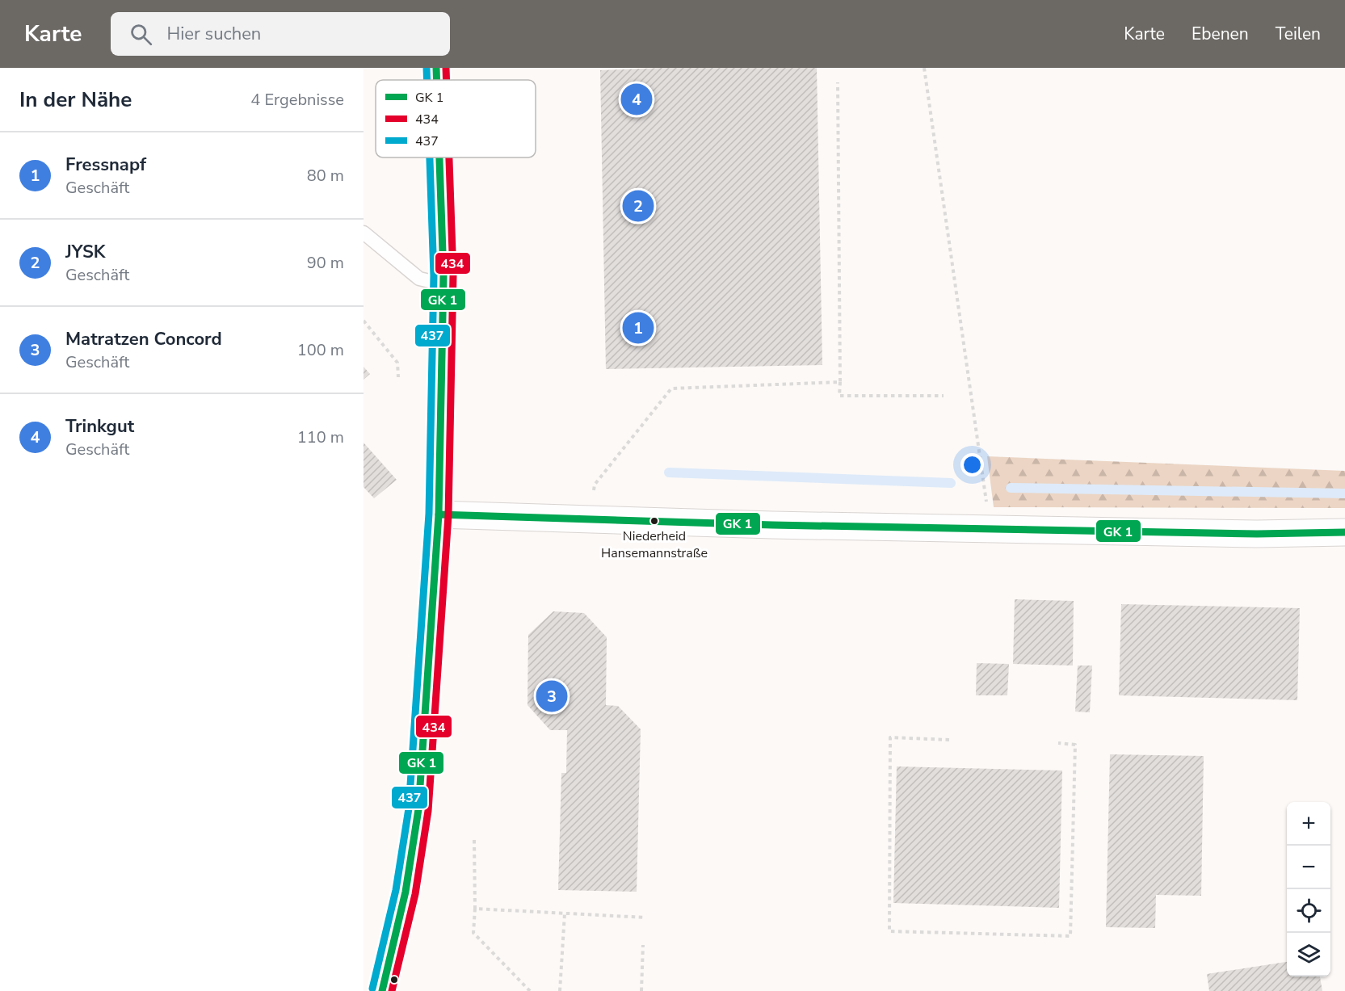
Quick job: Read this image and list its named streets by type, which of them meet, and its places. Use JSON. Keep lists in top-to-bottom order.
{
  "places": ["Niederheid Hansemannstraße"],
  "lines": ["transit line 434", "transit line 437"],
  "legend": ["GK 1", "434", "437"],
  "page": {
    "header": "Karte",
    "search": "Hier suchen",
    "nav": ["Karte", "Ebenen", "Teilen"],
    "heading": ["In der Nähe", "4 Ergebnisse"],
    "pins": [
      "4",
      "2",
      "1",
      "3"
    ],
    "list": [
      {
        "mark": "1",
        "name": "Fressnapf",
        "note": "Geschäft",
        "value": "80 m"
      },
      {
        "mark": "2",
        "name": "JYSK",
        "note": "Geschäft",
        "value": "90 m"
      },
      {
        "mark": "3",
        "name": "Matratzen Concord",
        "note": "Geschäft",
        "value": "100 m"
      },
      {
        "mark": "4",
        "name": "Trinkgut",
        "note": "Geschäft",
        "value": "110 m"
      }
    ],
    "map_buttons": ["+", "−"]
  }
}
